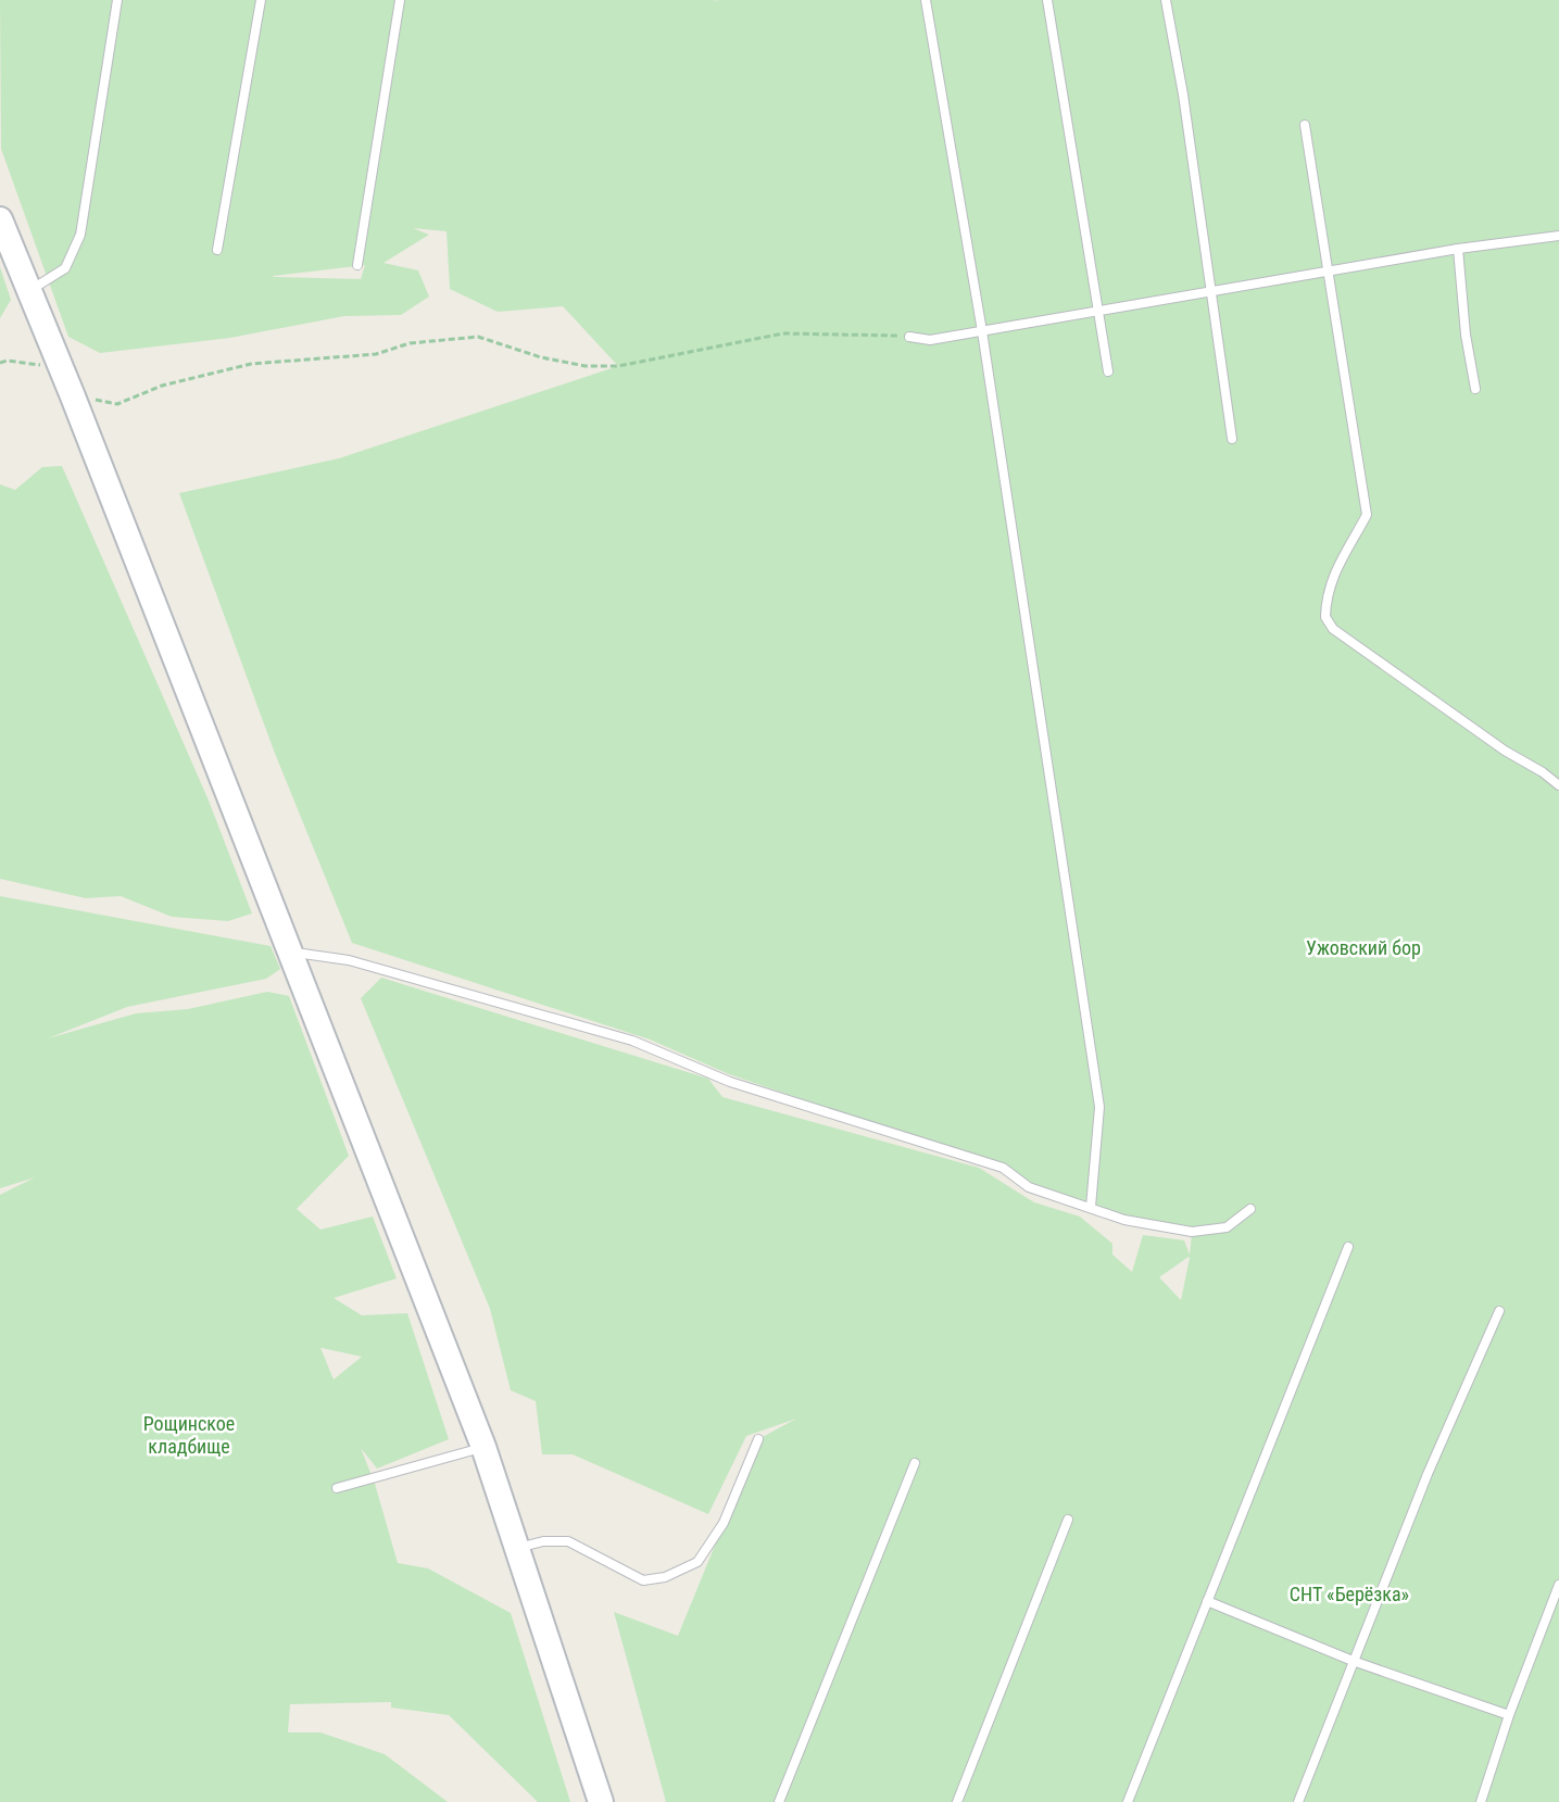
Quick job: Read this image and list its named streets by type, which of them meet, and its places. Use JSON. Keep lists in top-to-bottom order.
{
  "parks": ["Ужовский бор", "Рощинское кладбище", "СНТ «Берёзка»"]
}
